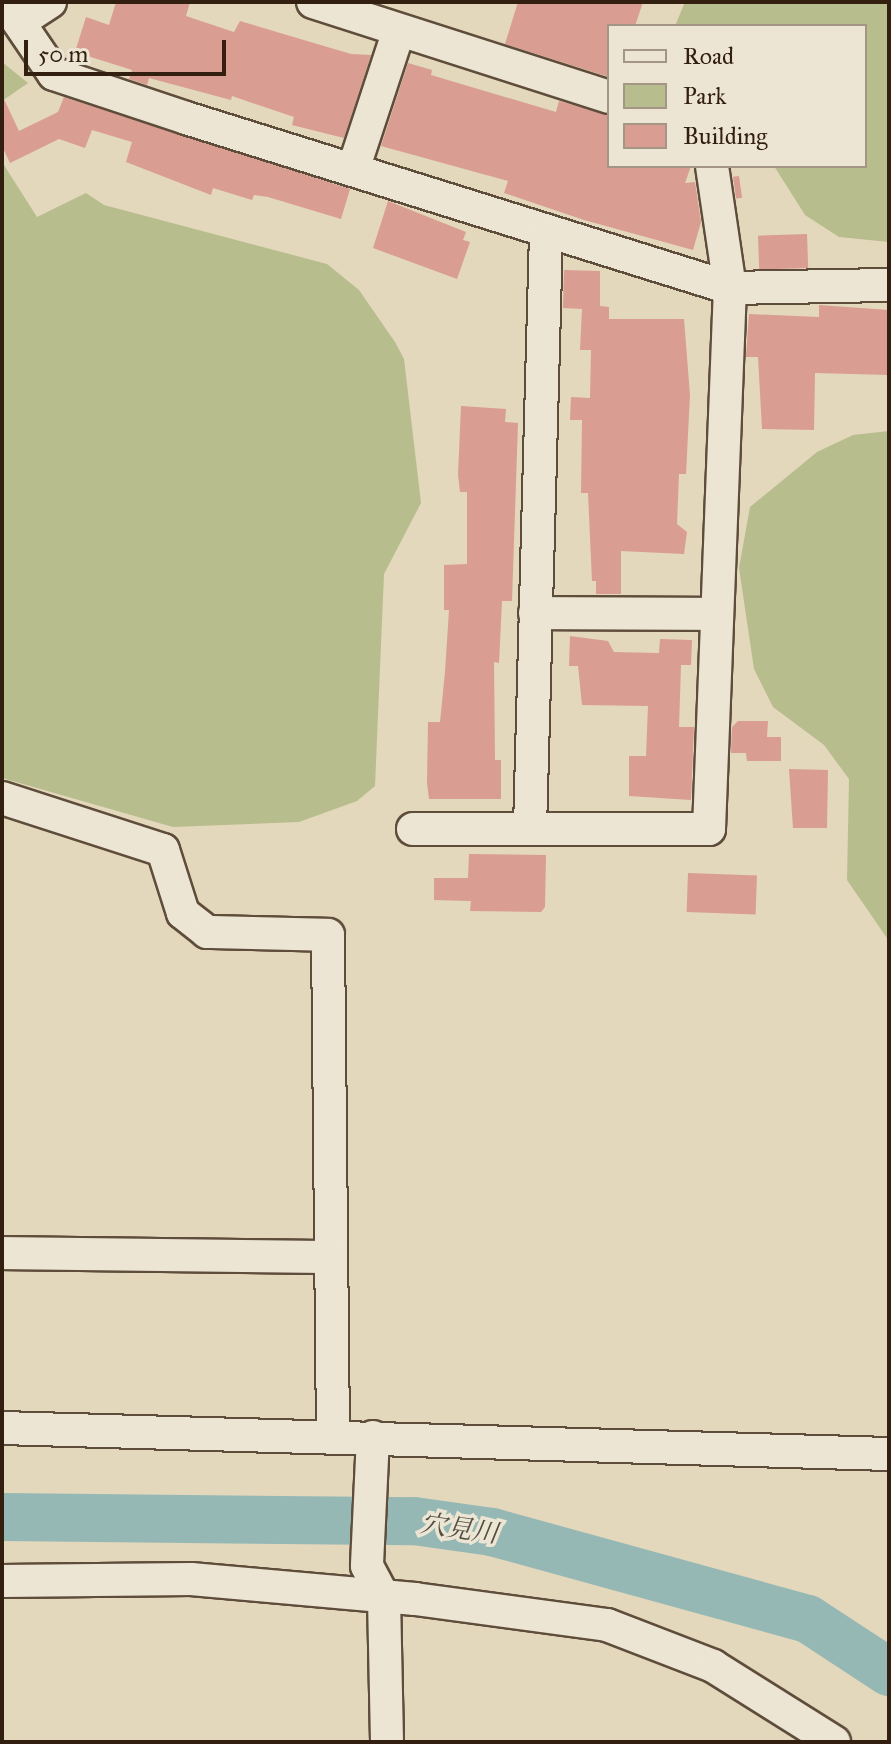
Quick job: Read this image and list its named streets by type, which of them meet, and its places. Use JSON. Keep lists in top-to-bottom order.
{
  "water": ["穴見川"],
  "legend": ["Road", "Park", "Building"],
  "scale_bar": "50 m"
}
